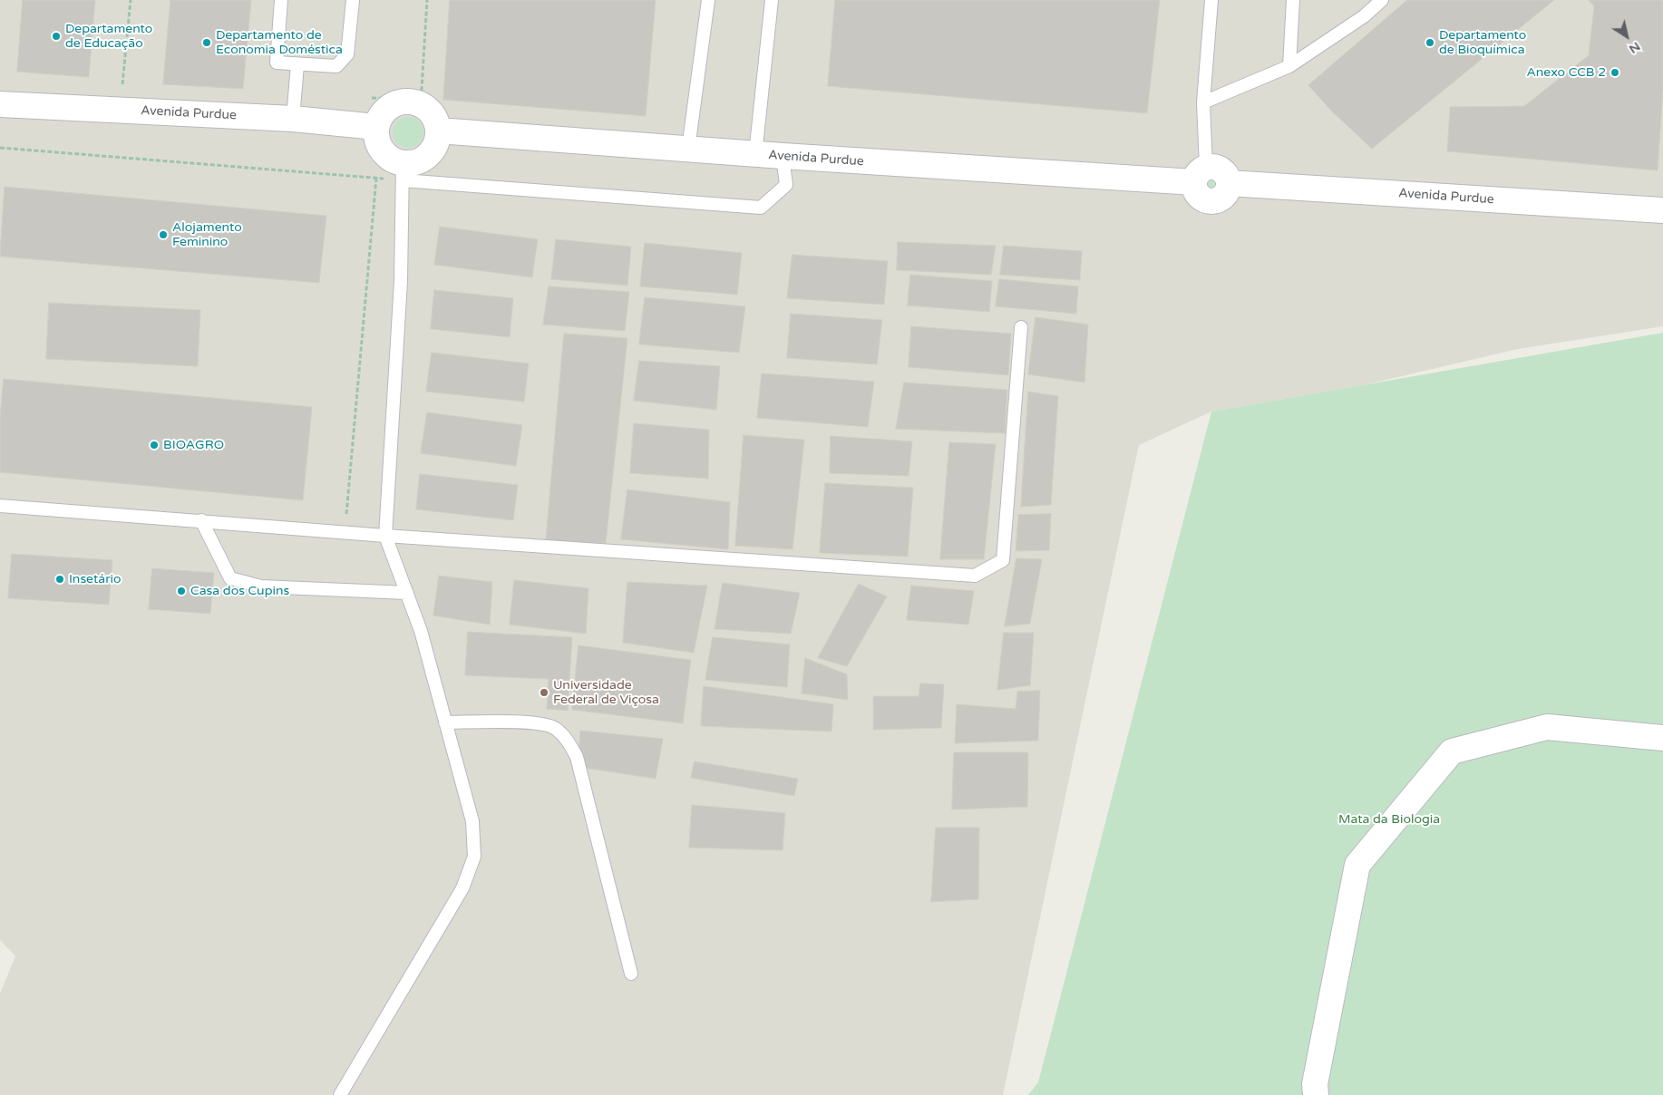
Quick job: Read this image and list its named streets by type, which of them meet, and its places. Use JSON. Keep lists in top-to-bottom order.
{
  "streets": {
    "street": ["Avenida Purdue"]
  },
  "parks": ["Mata da Biologia"],
  "places": [
    "Departamento de Educação",
    "Departamento de Economia Doméstica",
    "Departamento de Bioquímica",
    "Anexo CCB 2",
    "Alojamento Feminino",
    "BIOAGRO",
    "Insetário",
    "Casa dos Cupins",
    "Universidade Federal de Viçosa"
  ],
  "north": "bottom right"
}
